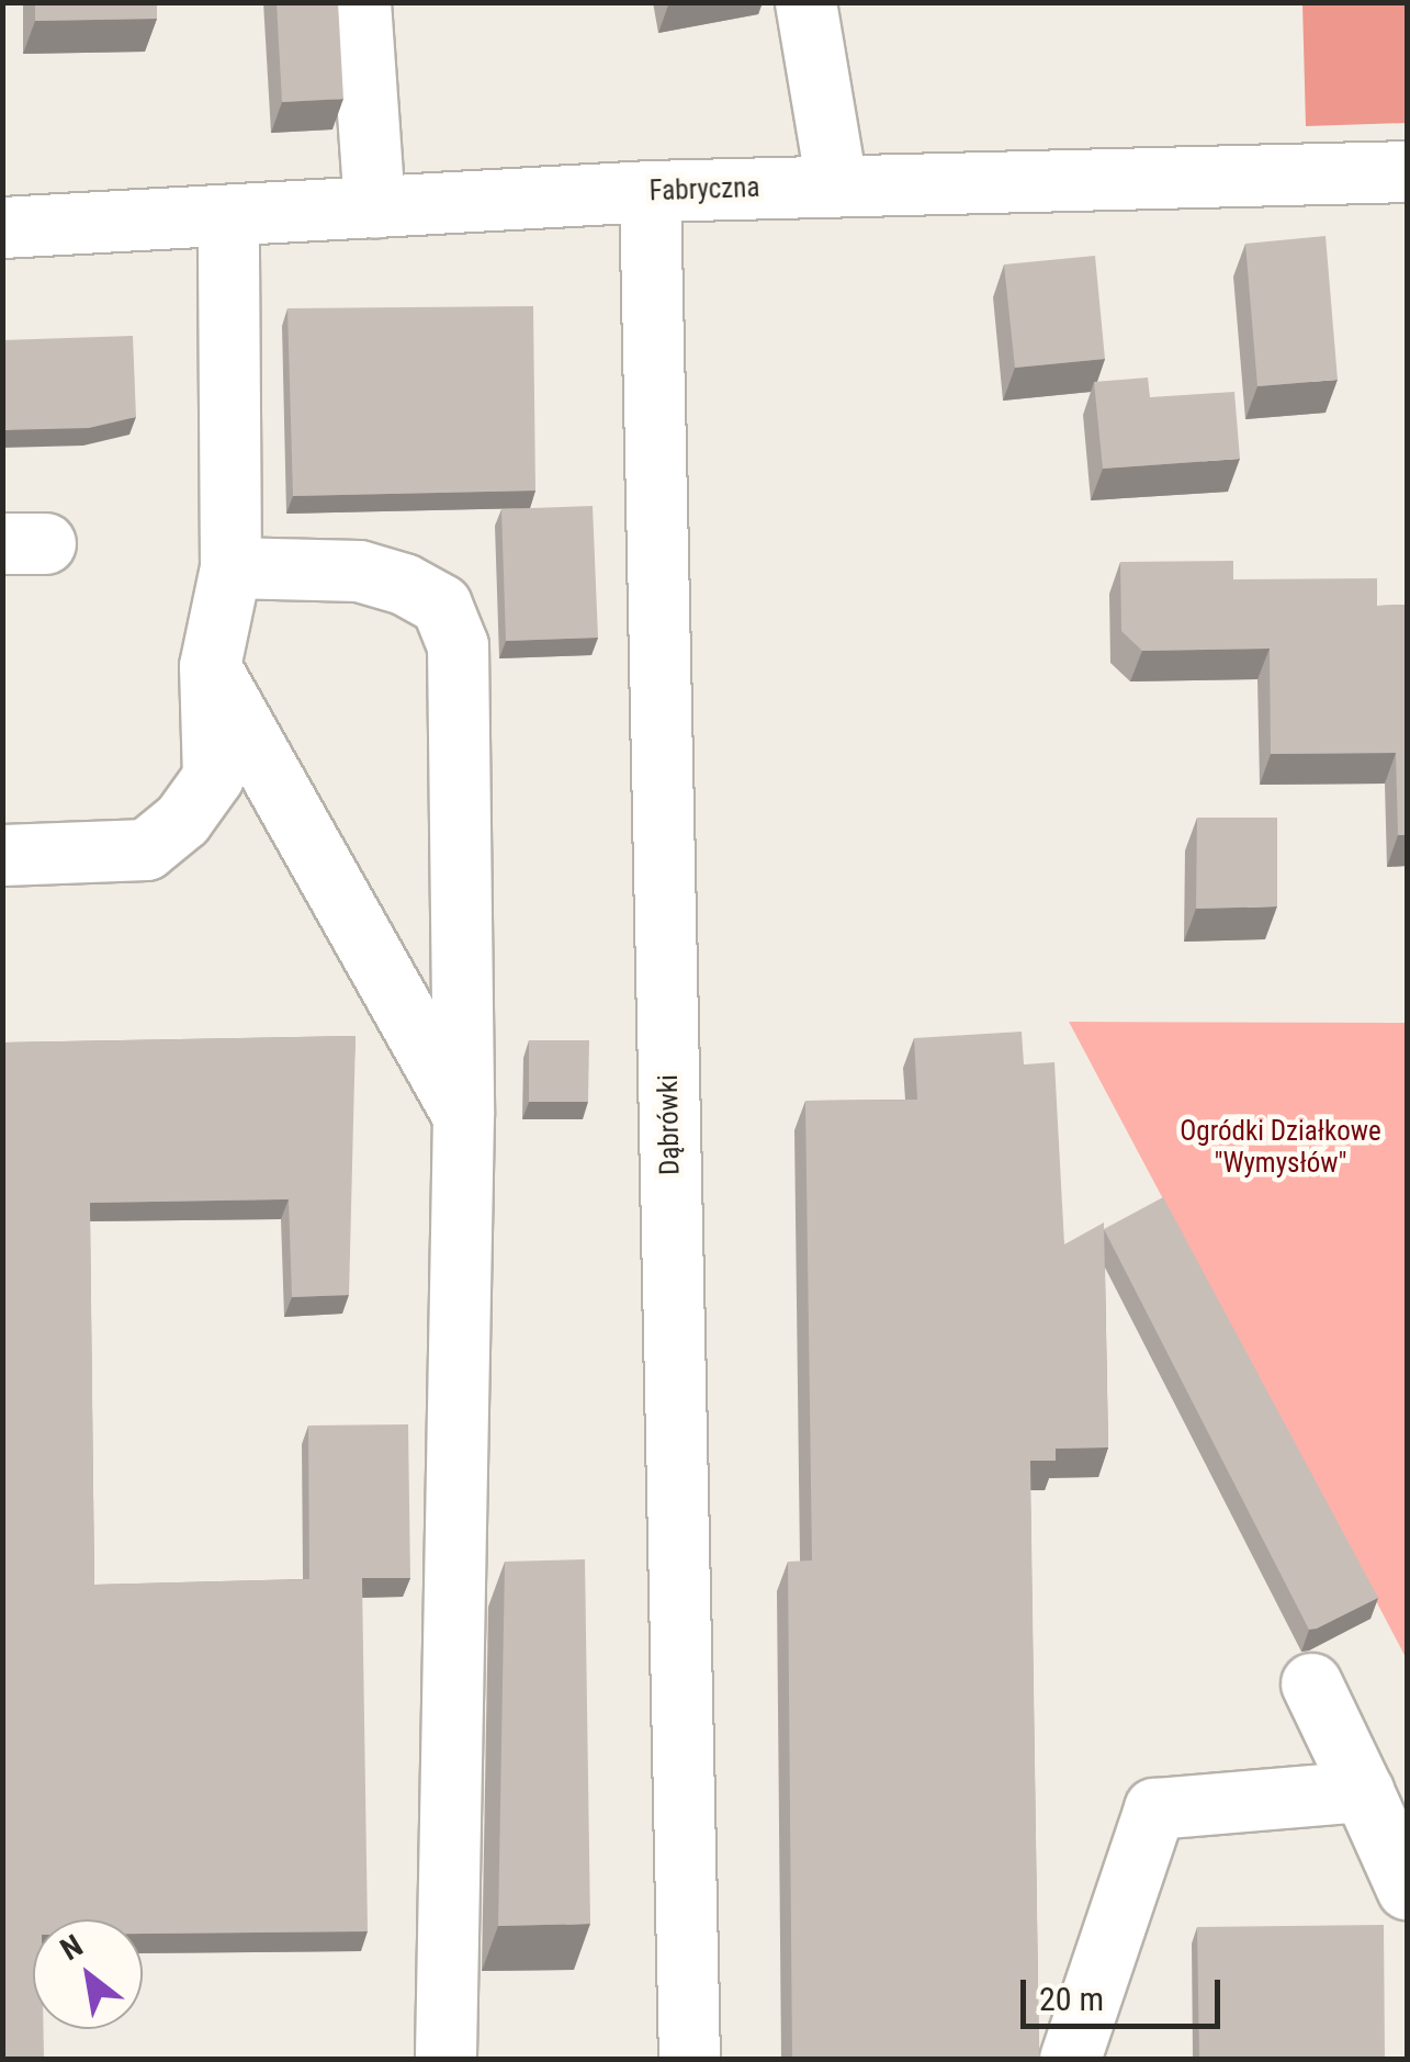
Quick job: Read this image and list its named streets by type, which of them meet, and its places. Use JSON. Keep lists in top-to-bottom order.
{
  "streets": {
    "street": ["Fabryczna", "Dąbrówki"]
  },
  "crossings": [
    ["Fabryczna", "Dąbrówki"]
  ],
  "parks": ["Ogródki Działkowe \"Wymysłów\""],
  "scale_bar": "20 m",
  "north": "top left"
}
